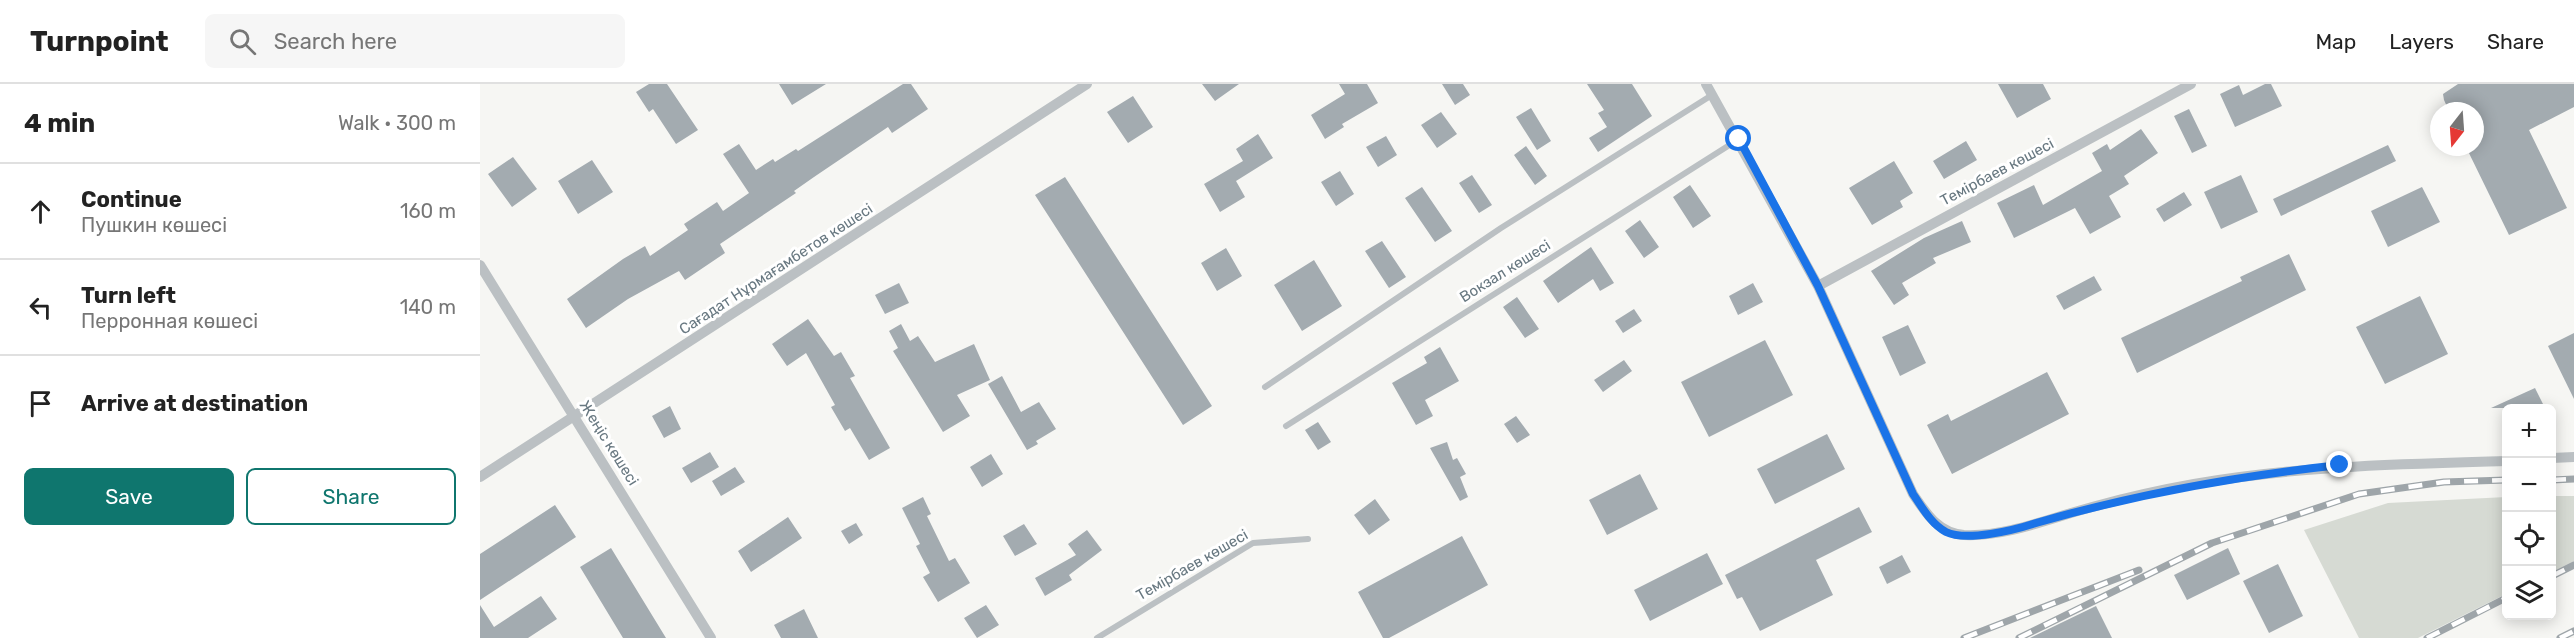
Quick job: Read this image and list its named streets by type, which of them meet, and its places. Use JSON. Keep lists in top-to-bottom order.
{
  "streets": {
    "street": [
      "Темірбаев көшесі",
      "Сағадат Нұрмағамбетов көшесі",
      "Вокзал көшесі",
      "Жеңіс көшесі"
    ]
  },
  "crossings": [
    ["Сағадат Нұрмағамбетов көшесі", "Жеңіс көшесі"]
  ],
  "north": "bottom",
  "page": {
    "header": "Turnpoint",
    "search": "Search here",
    "nav": ["Map", "Layers", "Share"],
    "heading": ["4 min", "Walk · 300 m"],
    "list": [
      ["Continue", "Пушкин көшесі", "160 m"],
      ["Turn left", "Перронная көшесі", "140 m"],
      "Arrive at destination"
    ],
    "map_buttons": ["+", "−"],
    "buttons": ["Save", "Share"]
  }
}
